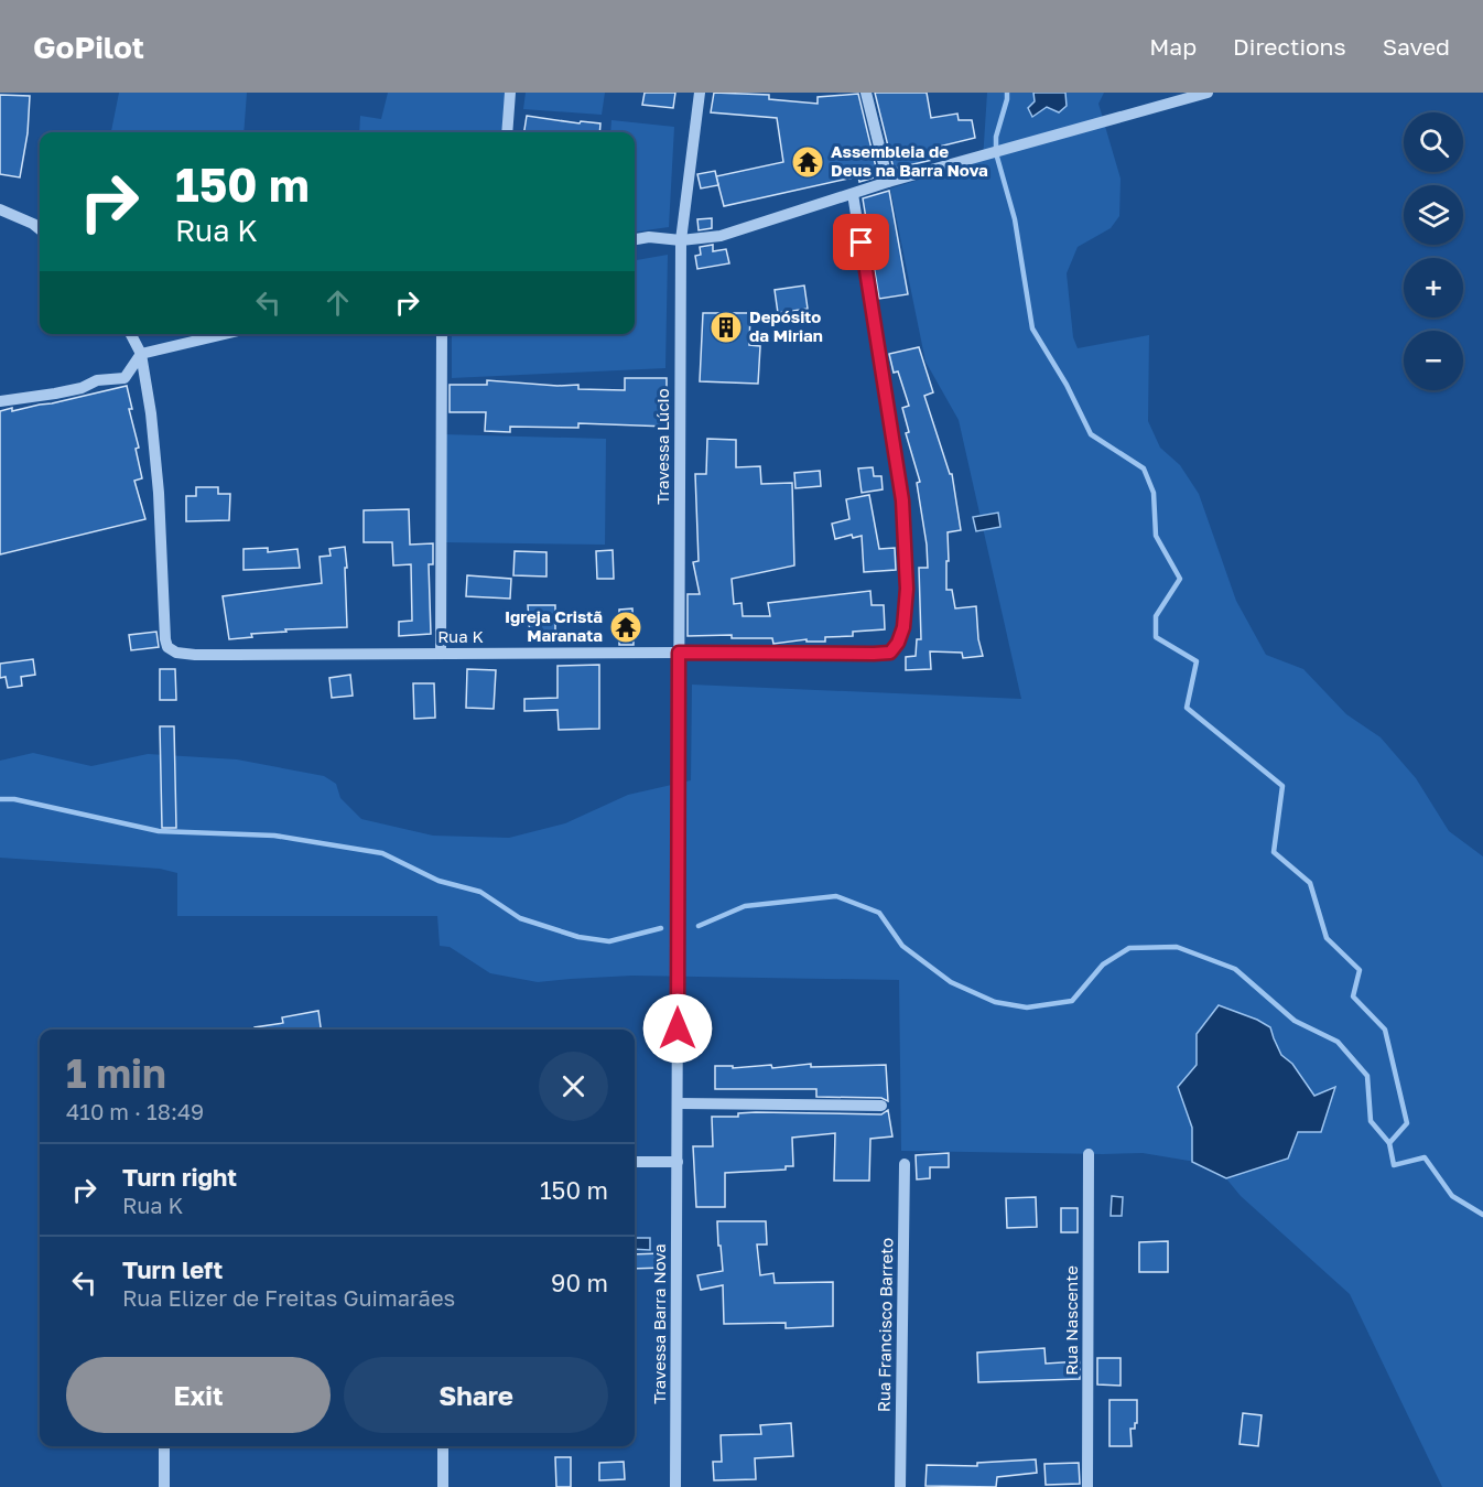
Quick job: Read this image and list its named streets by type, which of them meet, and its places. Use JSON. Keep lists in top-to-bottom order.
{
  "streets": {
    "street": [
      "Travessa Lúcio",
      "Rua K",
      "Rua Nascente",
      "Travessa Barra Nova",
      "Rua Francisco Barreto"
    ]
  },
  "crossings": [
    ["Travessa Lúcio", "Rua K"],
    ["Travessa Lúcio", "Travessa Barra Nova"]
  ],
  "places": {
    "temple": ["Assembleia de Deus na Barra Nova", "Igreja Cristã Maranata"],
    "building": ["Depósito da Mirian"]
  },
  "page": {
    "header": "GoPilot",
    "nav": ["Map", "Directions", "Saved"],
    "map_buttons": ["+", "−"],
    "turn": ["150 m", "Rua K"],
    "heading": ["1 min", "410 m · 18:49"],
    "list": [
      {
        "name": "Turn right",
        "note": "Rua K",
        "value": "150 m"
      },
      {
        "name": "Turn left",
        "note": "Rua Elizer de Freitas Guimarães",
        "value": "90 m"
      }
    ],
    "buttons": ["Exit", "Share"]
  }
}
